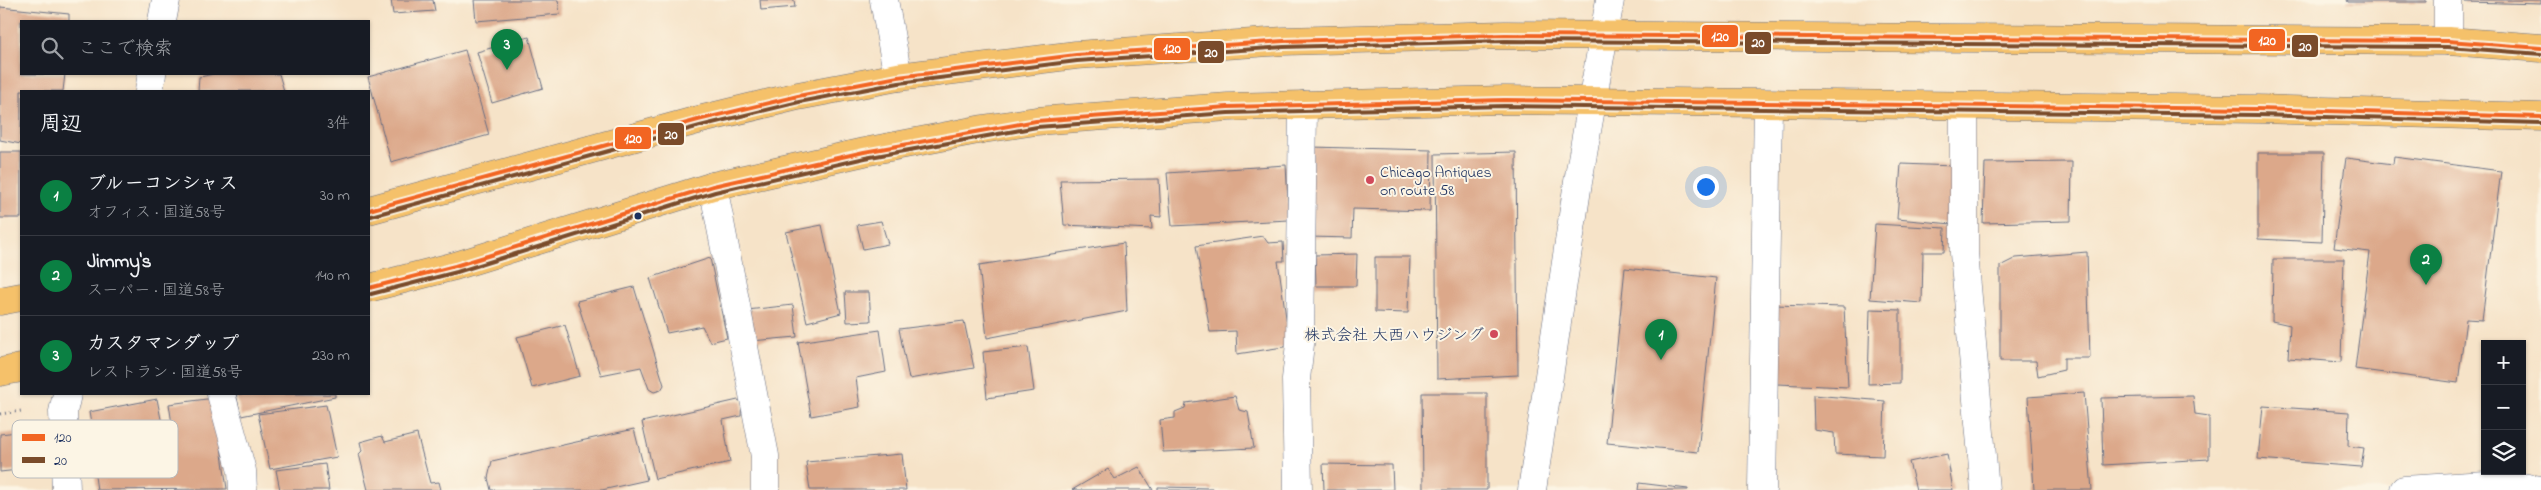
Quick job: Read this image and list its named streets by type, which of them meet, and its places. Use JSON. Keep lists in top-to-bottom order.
{
  "places": ["Chicago Antiques on route 58", "株式会社 大西ハウジング"],
  "lines": ["transit line 120", "transit line 20"],
  "legend": ["120", "20"],
  "page": {
    "search": "ここで検索",
    "pins": ["3", "2", "1"],
    "heading": ["周辺", "3件"],
    "list": [
      {
        "mark": "1",
        "name": "ブルーコンシャス",
        "note": "オフィス · 国道58号",
        "value": "30 m"
      },
      {
        "mark": "2",
        "name": "Jimmy's",
        "note": "スーパー · 国道58号",
        "value": "140 m"
      },
      {
        "mark": "3",
        "name": "カスタマンダップ",
        "note": "レストラン · 国道58号",
        "value": "230 m"
      }
    ],
    "map_buttons": ["+", "−"]
  }
}
